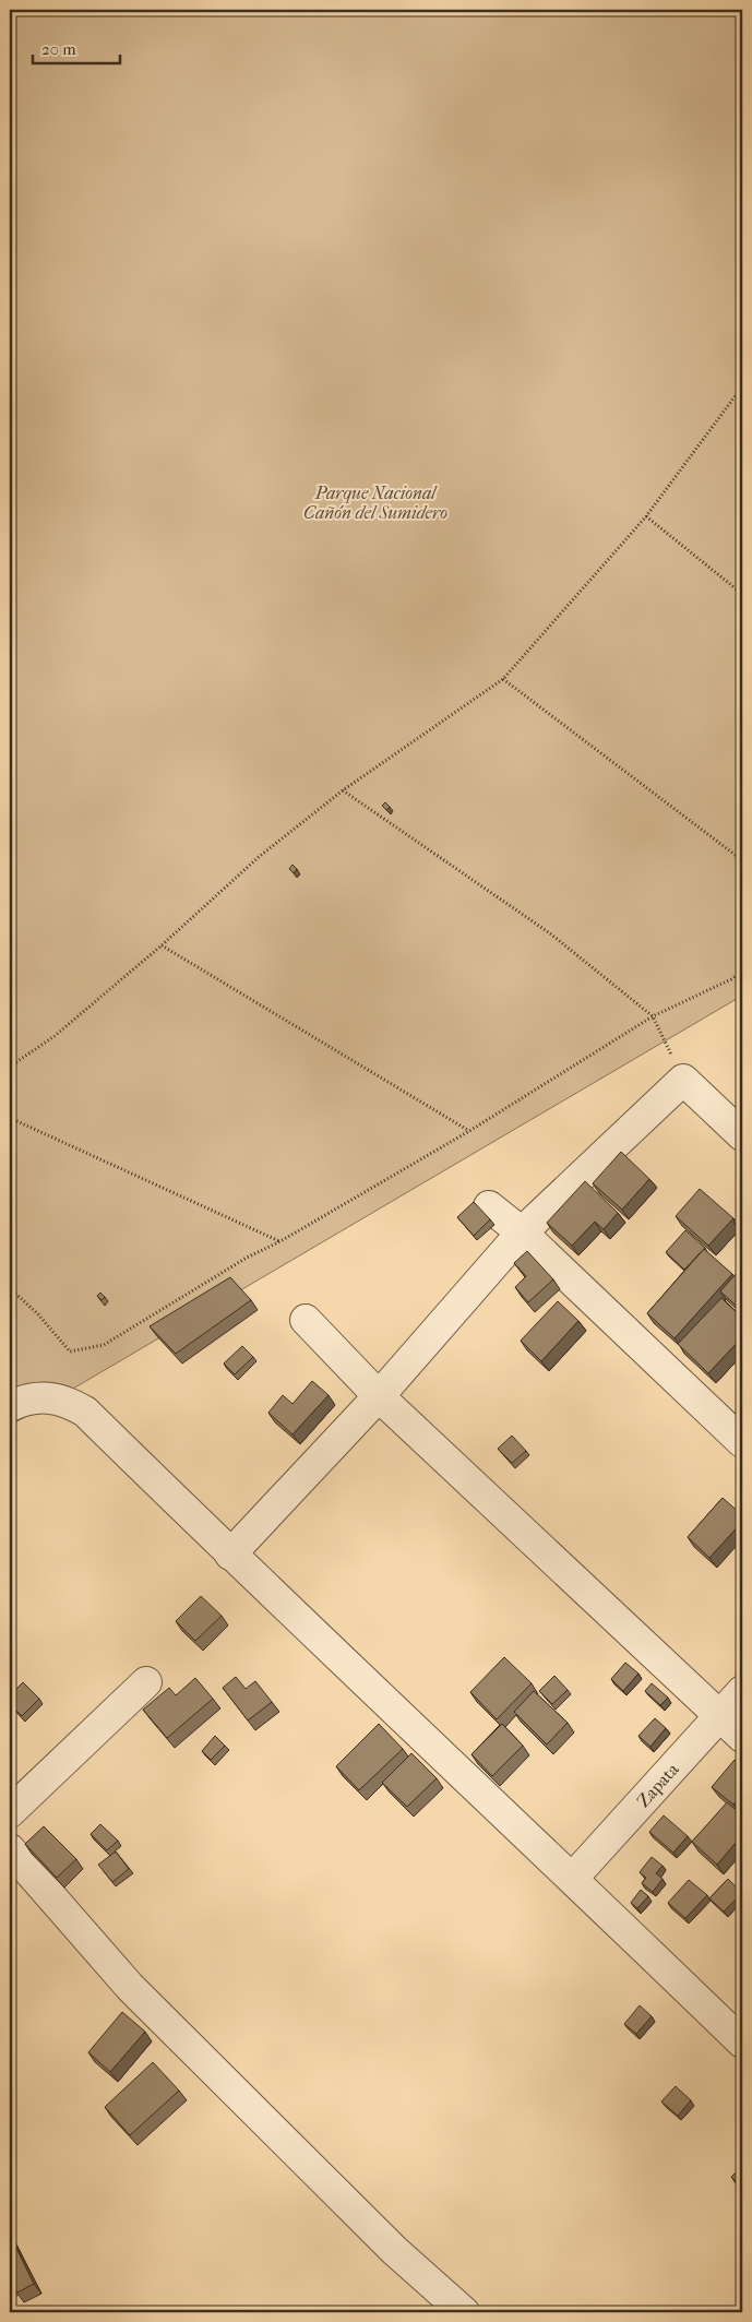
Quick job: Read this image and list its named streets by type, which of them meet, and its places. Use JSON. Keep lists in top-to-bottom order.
{
  "streets": {
    "street": ["Zapata"]
  },
  "parks": ["Parque Nacional Cañón del Sumidero"],
  "scale_bar": "20 m"
}
